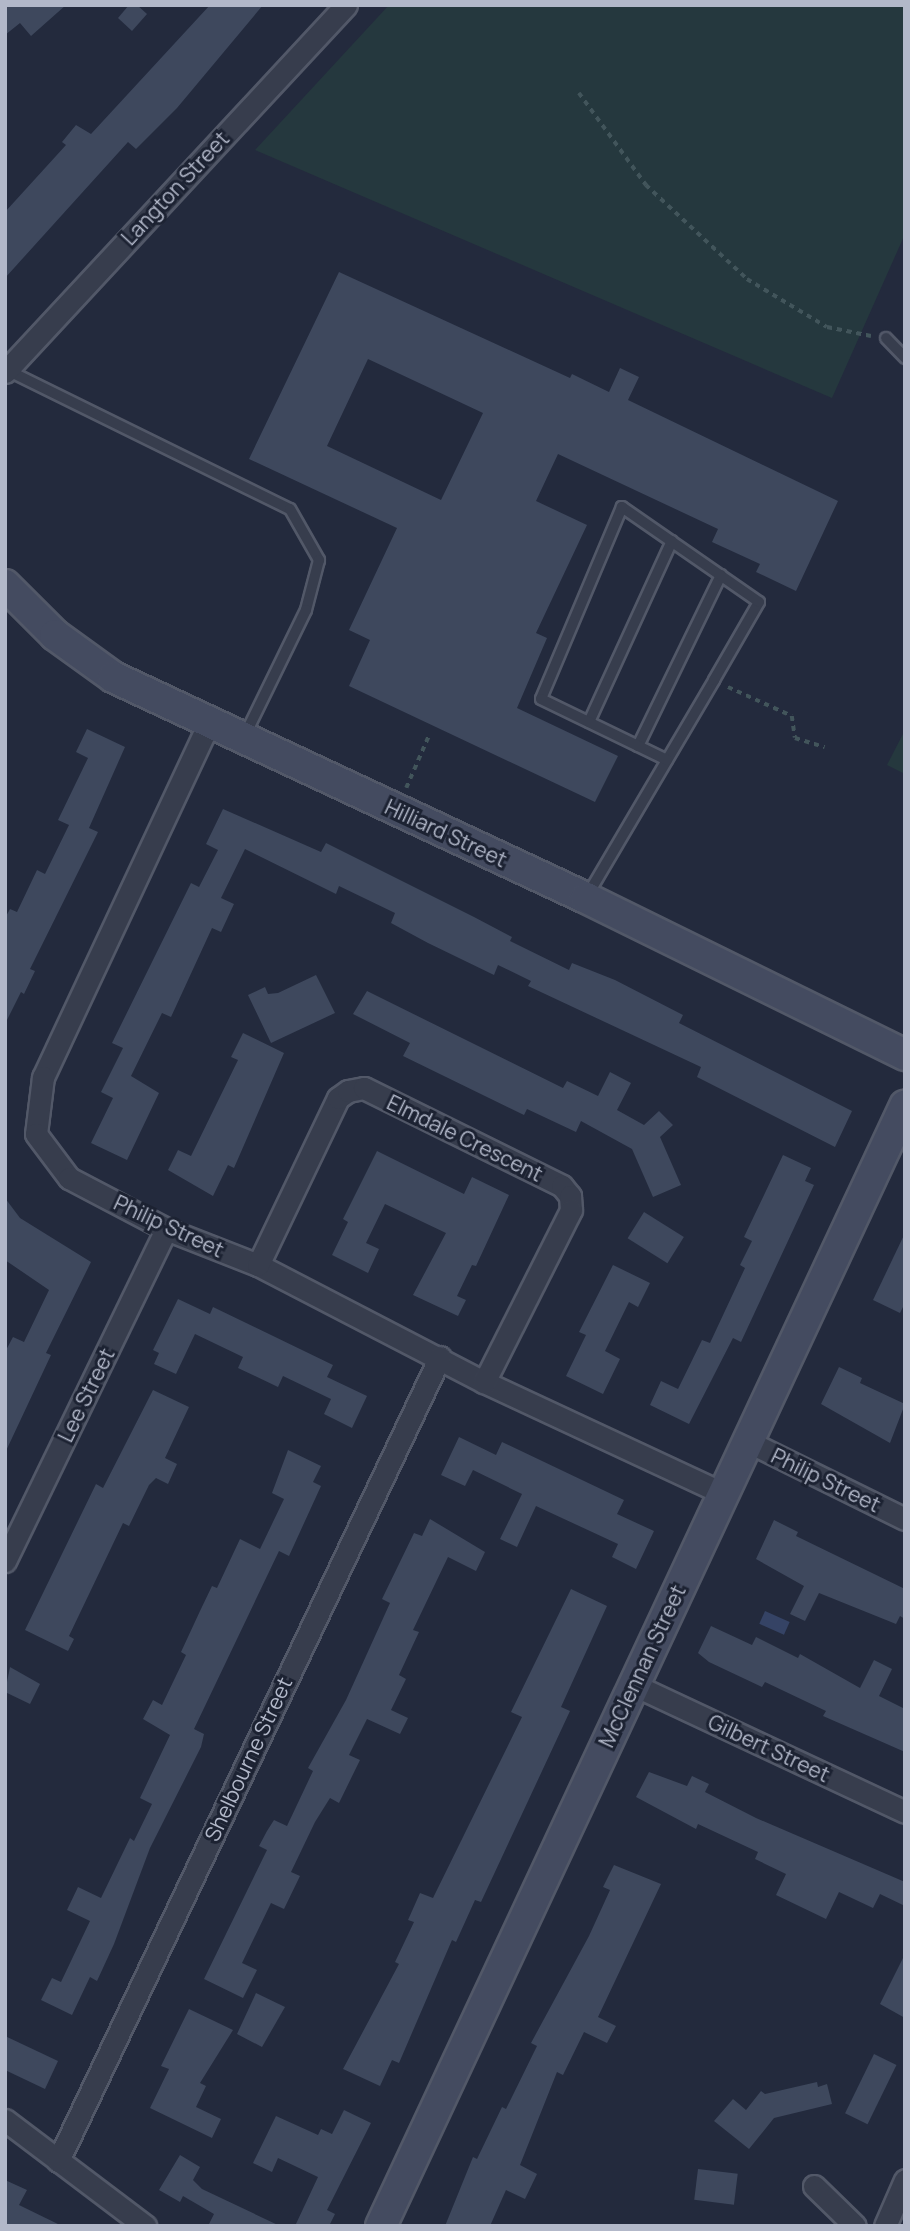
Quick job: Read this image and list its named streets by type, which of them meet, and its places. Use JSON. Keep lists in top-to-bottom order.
{
  "streets": {
    "street": [
      "Langton Street",
      "Hilliard Street",
      "Elmdale Crescent",
      "Philip Street",
      "Lee Street",
      "McClennan Street",
      "Gilbert Street",
      "Shelbourne Street"
    ]
  },
  "crossings": [
    ["Hilliard Street", "Philip Street"],
    ["Elmdale Crescent", "Philip Street"],
    ["Philip Street", "Lee Street"],
    ["Philip Street", "McClennan Street"],
    ["Philip Street", "Shelbourne Street"],
    ["McClennan Street", "Gilbert Street"]
  ]
}
